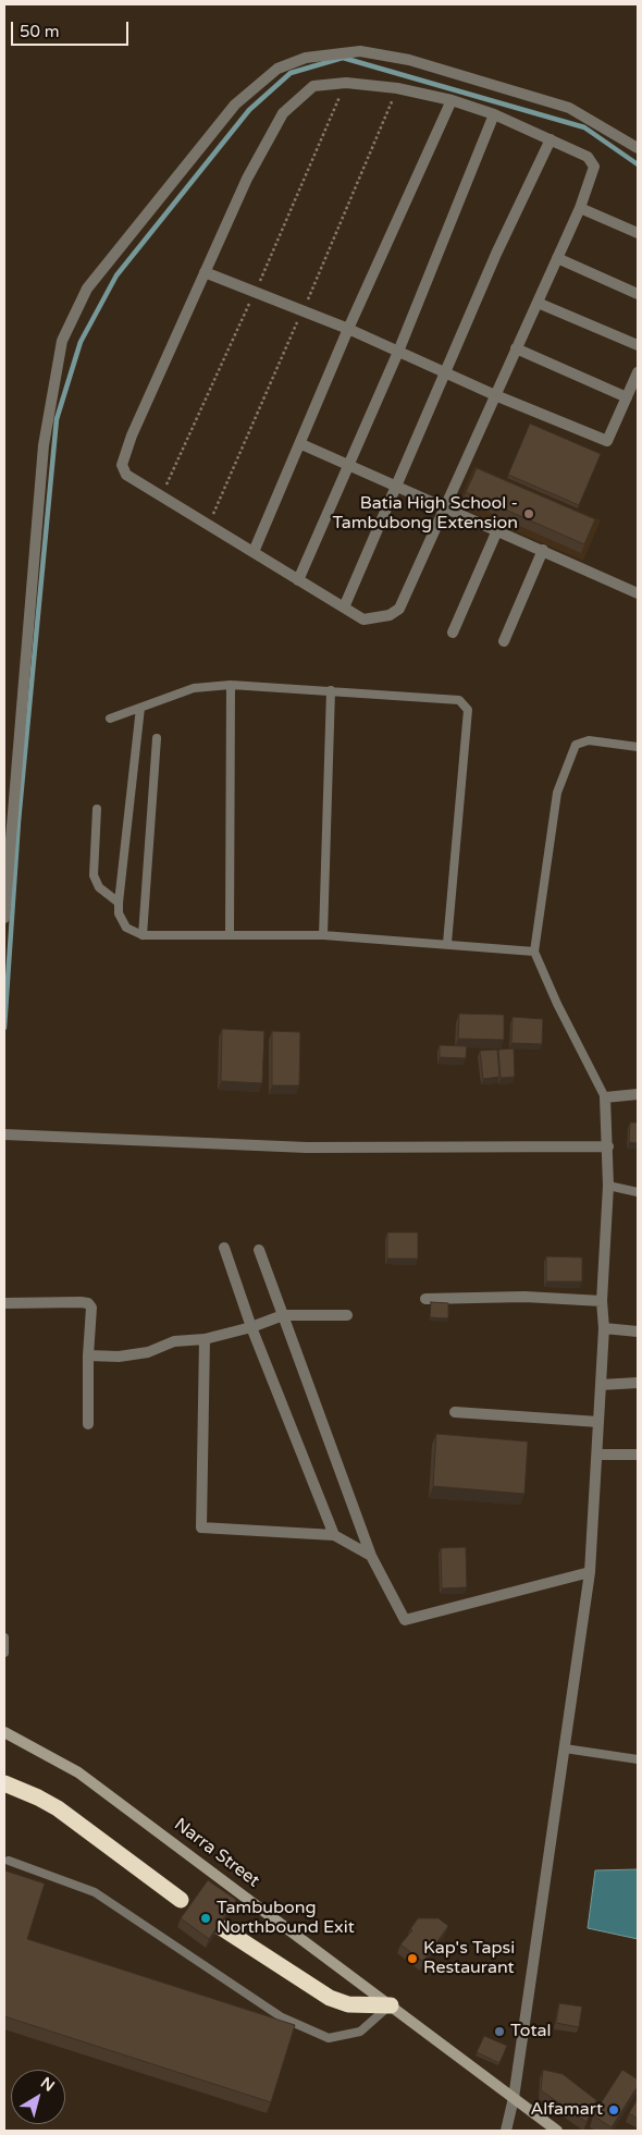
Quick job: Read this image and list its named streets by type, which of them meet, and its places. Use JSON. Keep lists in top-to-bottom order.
{
  "streets": {
    "main road": ["Narra Street"]
  },
  "places": [
    "Batia High School - Tambubong Extension",
    "Tambubong Northbound Exit",
    "Kap's Tapsi Restaurant",
    "Total",
    "Alfamart"
  ],
  "scale_bar": "50 m",
  "north": "top right"
}
